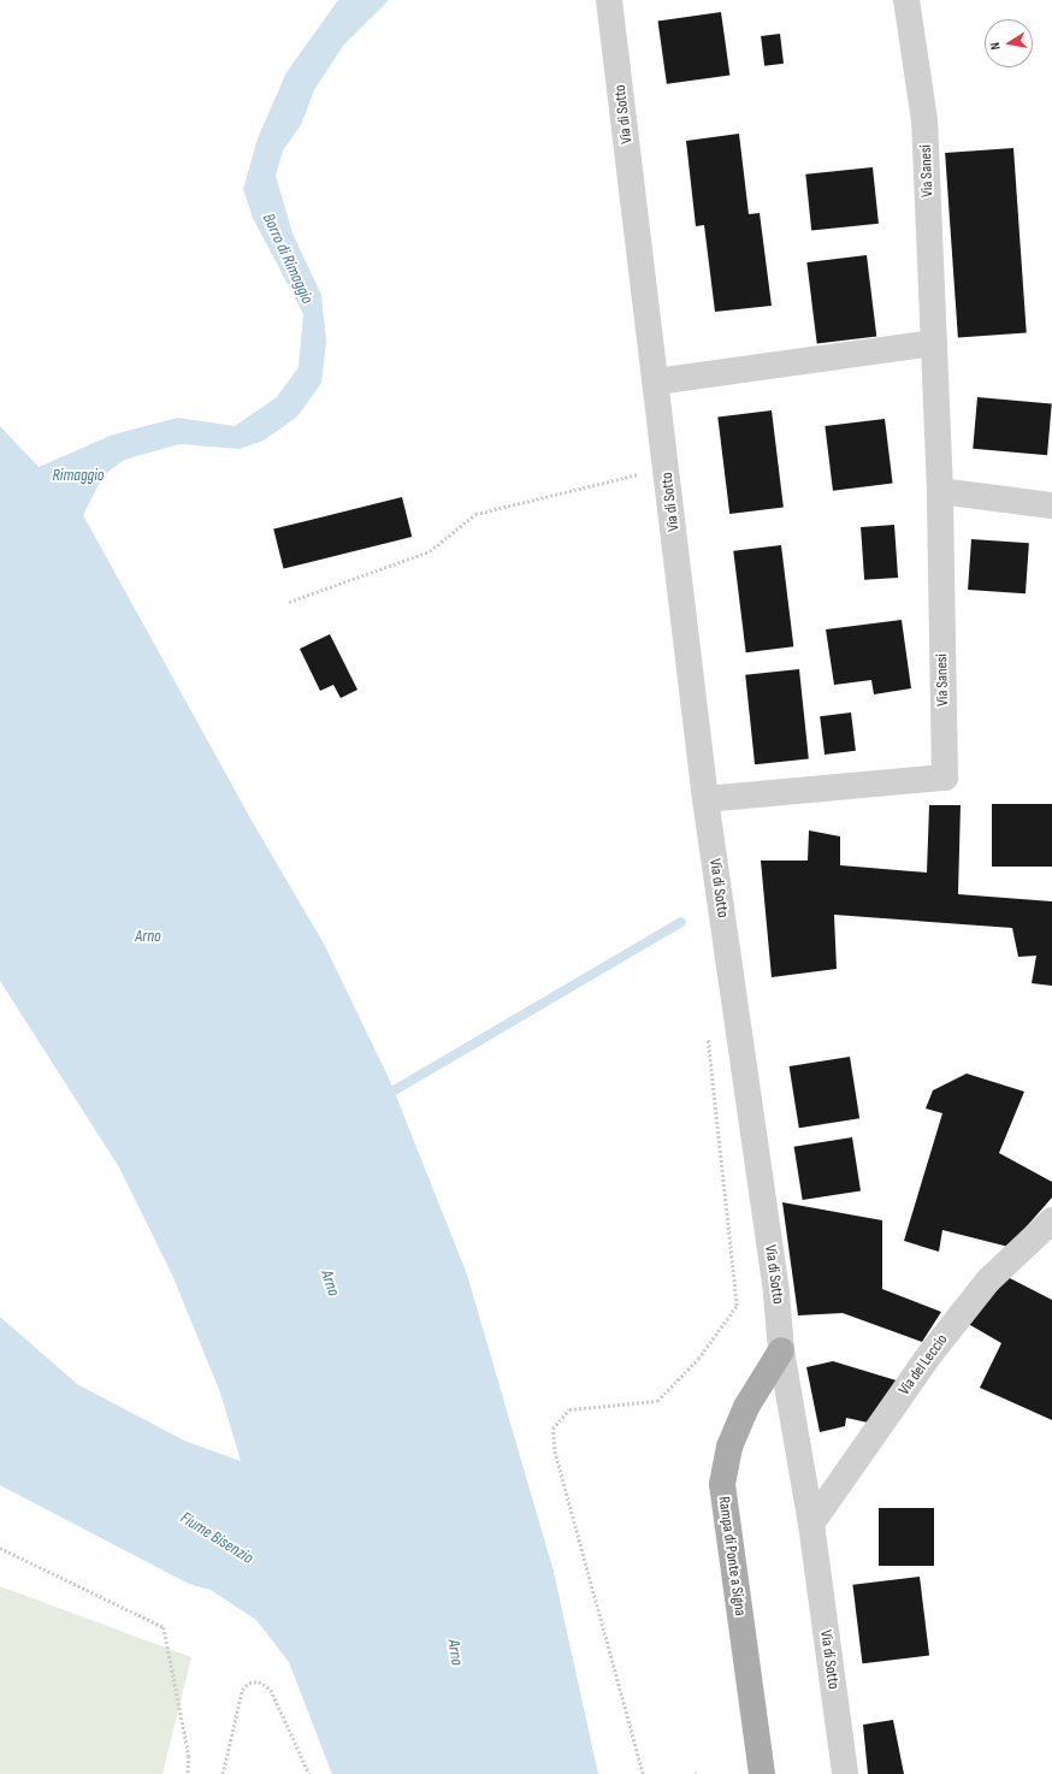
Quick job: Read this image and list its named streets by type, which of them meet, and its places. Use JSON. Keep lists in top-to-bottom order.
{
  "streets": {
    "main road": ["Rampa di Ponte a Signa"],
    "street": ["Via di Sotto", "Via Sanesi", "Via del Leccio"]
  },
  "crossings": [
    ["Via di Sotto", "Via Sanesi"],
    ["Via di Sotto", "Via del Leccio"],
    ["Via di Sotto", "Rampa di Ponte a Signa"]
  ],
  "water": [
    "Borro di Rimaggio",
    "Rimaggio",
    "Arno",
    "Fiume Bisenzio"
  ],
  "north": "left"
}
